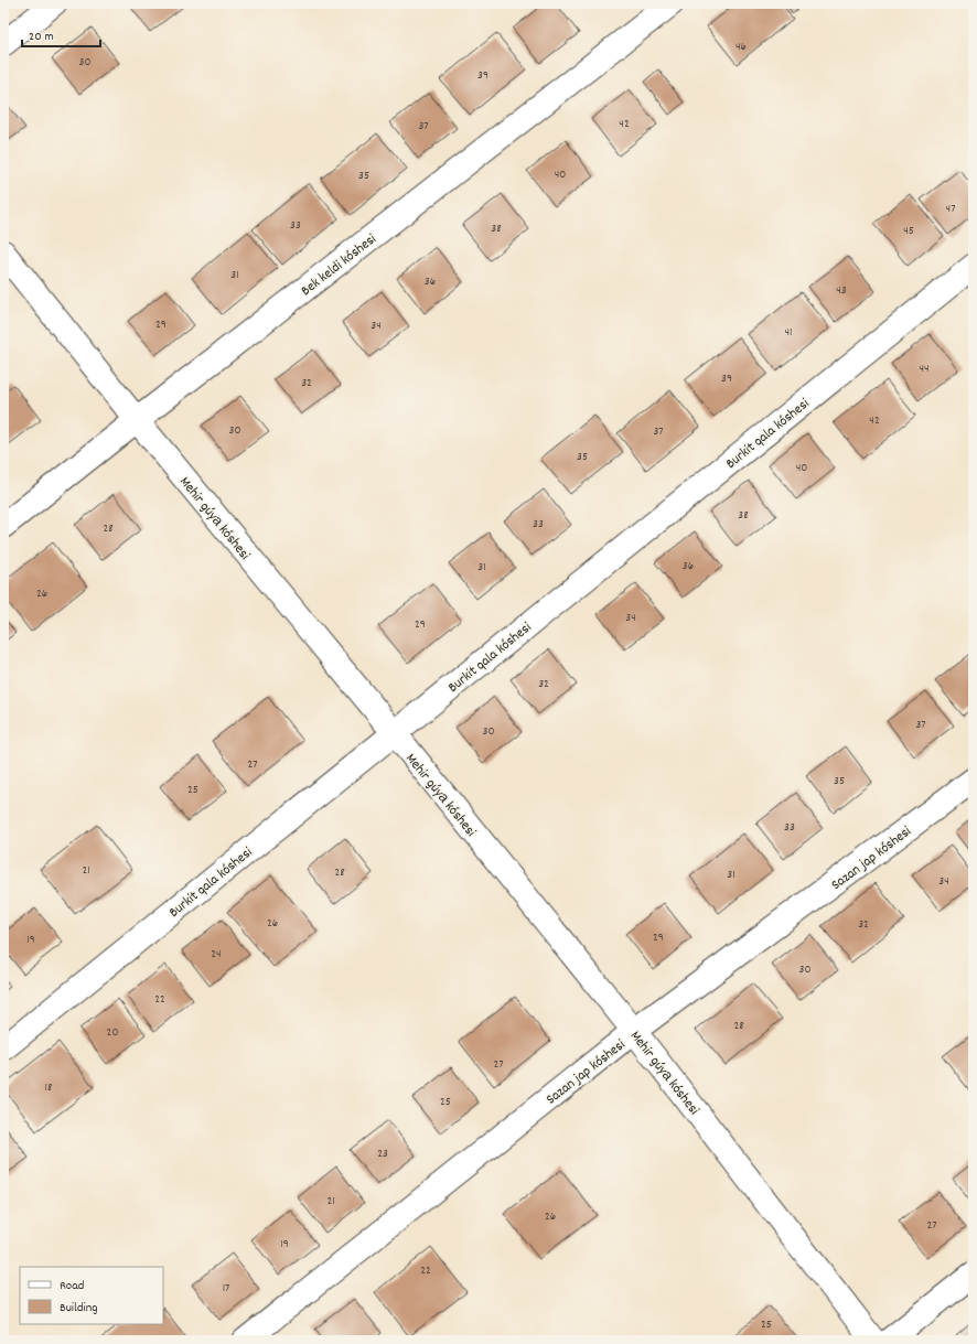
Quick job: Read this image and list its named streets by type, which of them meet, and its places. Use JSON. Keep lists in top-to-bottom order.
{
  "streets": {
    "street": [
      "Bek keldi kóshesi",
      "Burkit qala kóshesi",
      "Mehir gúyа kóshesi",
      "Sazan jap kóshesi"
    ]
  },
  "crossings": [
    ["Bek keldi kóshesi", "Mehir gúyа kóshesi"],
    ["Burkit qala kóshesi", "Mehir gúyа kóshesi"],
    ["Mehir gúyа kóshesi", "Sazan jap kóshesi"]
  ],
  "house_numbers": [
    "46",
    "30",
    "39",
    "42",
    "37",
    "40",
    "35",
    "47",
    "33",
    "38",
    "45",
    "31",
    "36",
    "43",
    "29",
    "34",
    "41",
    "44",
    "39",
    "32",
    "42",
    "30",
    "37",
    "35",
    "40",
    "38",
    "33",
    "28",
    "36",
    "31",
    "26",
    "34",
    "29",
    "32",
    "37",
    "30",
    "27",
    "35",
    "25",
    "33",
    "21",
    "28",
    "31",
    "34",
    "26",
    "32",
    "29",
    "19",
    "24",
    "30",
    "22",
    "28",
    "20",
    "27",
    "18",
    "25",
    "23",
    "21",
    "26",
    "27",
    "19",
    "22",
    "17",
    "25"
  ],
  "legend": ["Road", "Building"],
  "scale_bar": "20 m"
}
